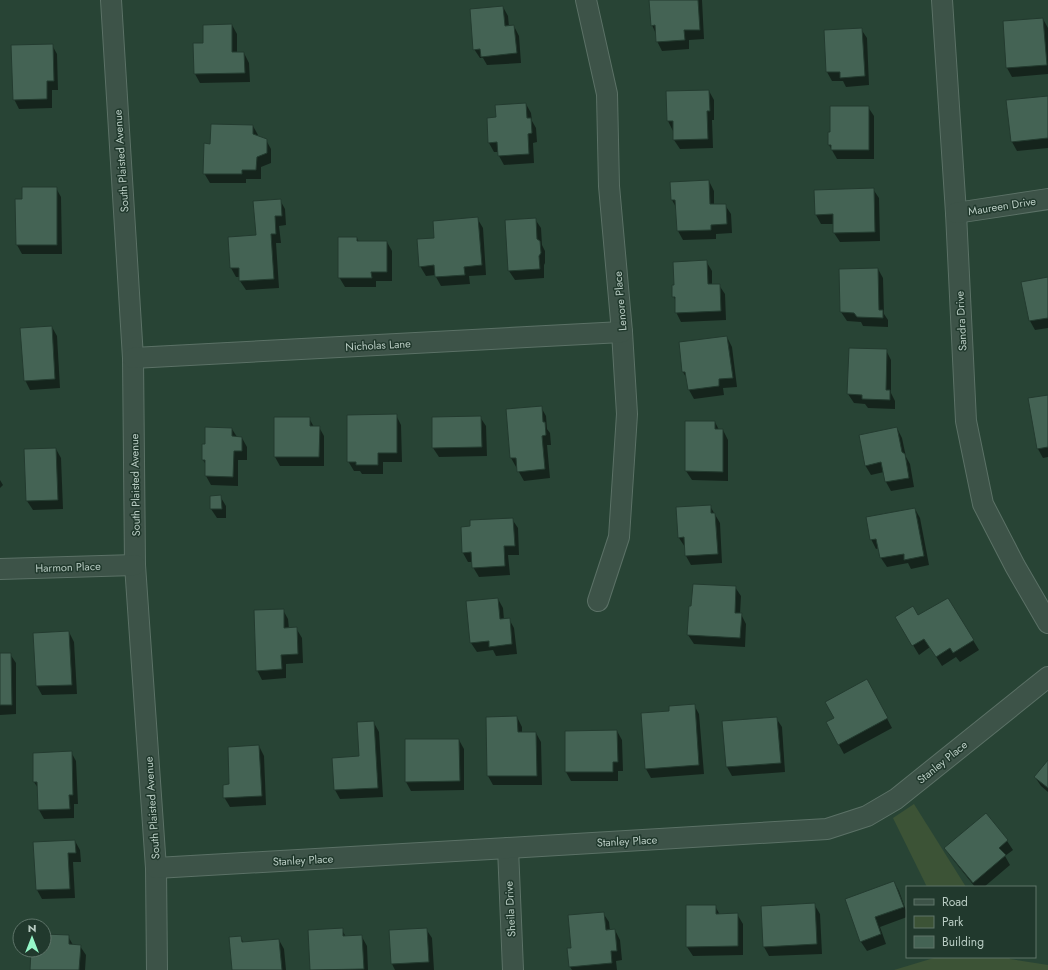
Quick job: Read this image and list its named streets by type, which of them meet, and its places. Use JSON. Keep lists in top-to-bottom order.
{
  "streets": {
    "street": [
      "South Plaisted Avenue",
      "Maureen Drive",
      "Lenore Place",
      "Sandra Drive",
      "Nicholas Lane",
      "Harmon Place",
      "Stanley Place",
      "Sheila Drive"
    ]
  },
  "crossings": [
    ["South Plaisted Avenue", "Nicholas Lane"],
    ["South Plaisted Avenue", "Harmon Place"],
    ["South Plaisted Avenue", "Stanley Place"],
    ["Maureen Drive", "Sandra Drive"],
    ["Lenore Place", "Nicholas Lane"],
    ["Stanley Place", "Sheila Drive"]
  ],
  "legend": ["Road", "Park", "Building"],
  "north": "top"
}
